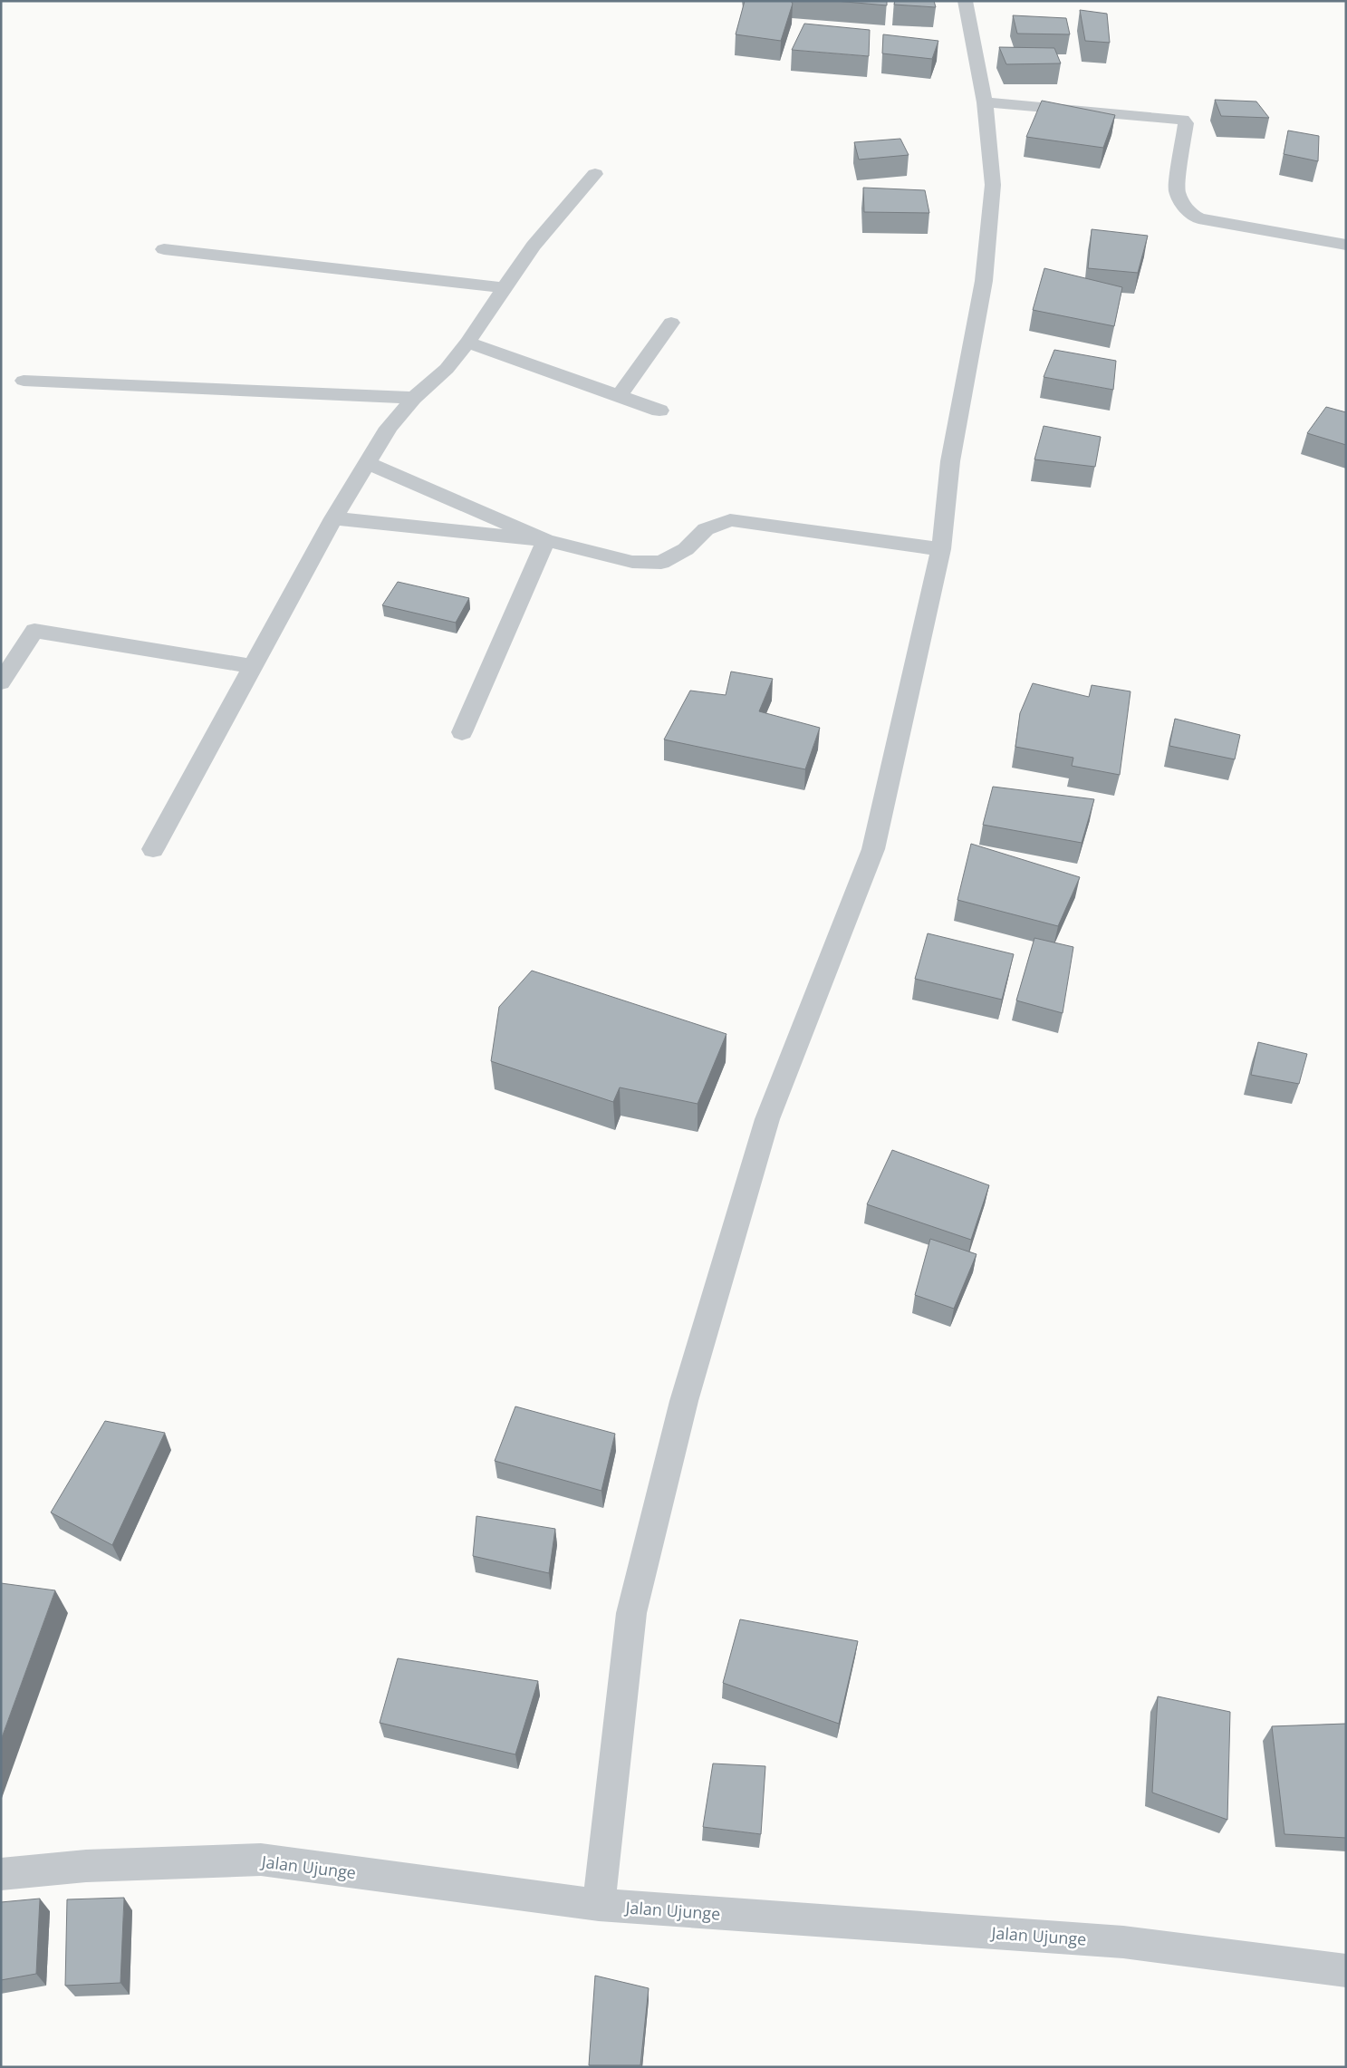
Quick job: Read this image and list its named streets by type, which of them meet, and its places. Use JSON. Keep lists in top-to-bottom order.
{
  "streets": {
    "street": ["Jalan Ujunge"]
  }
}
